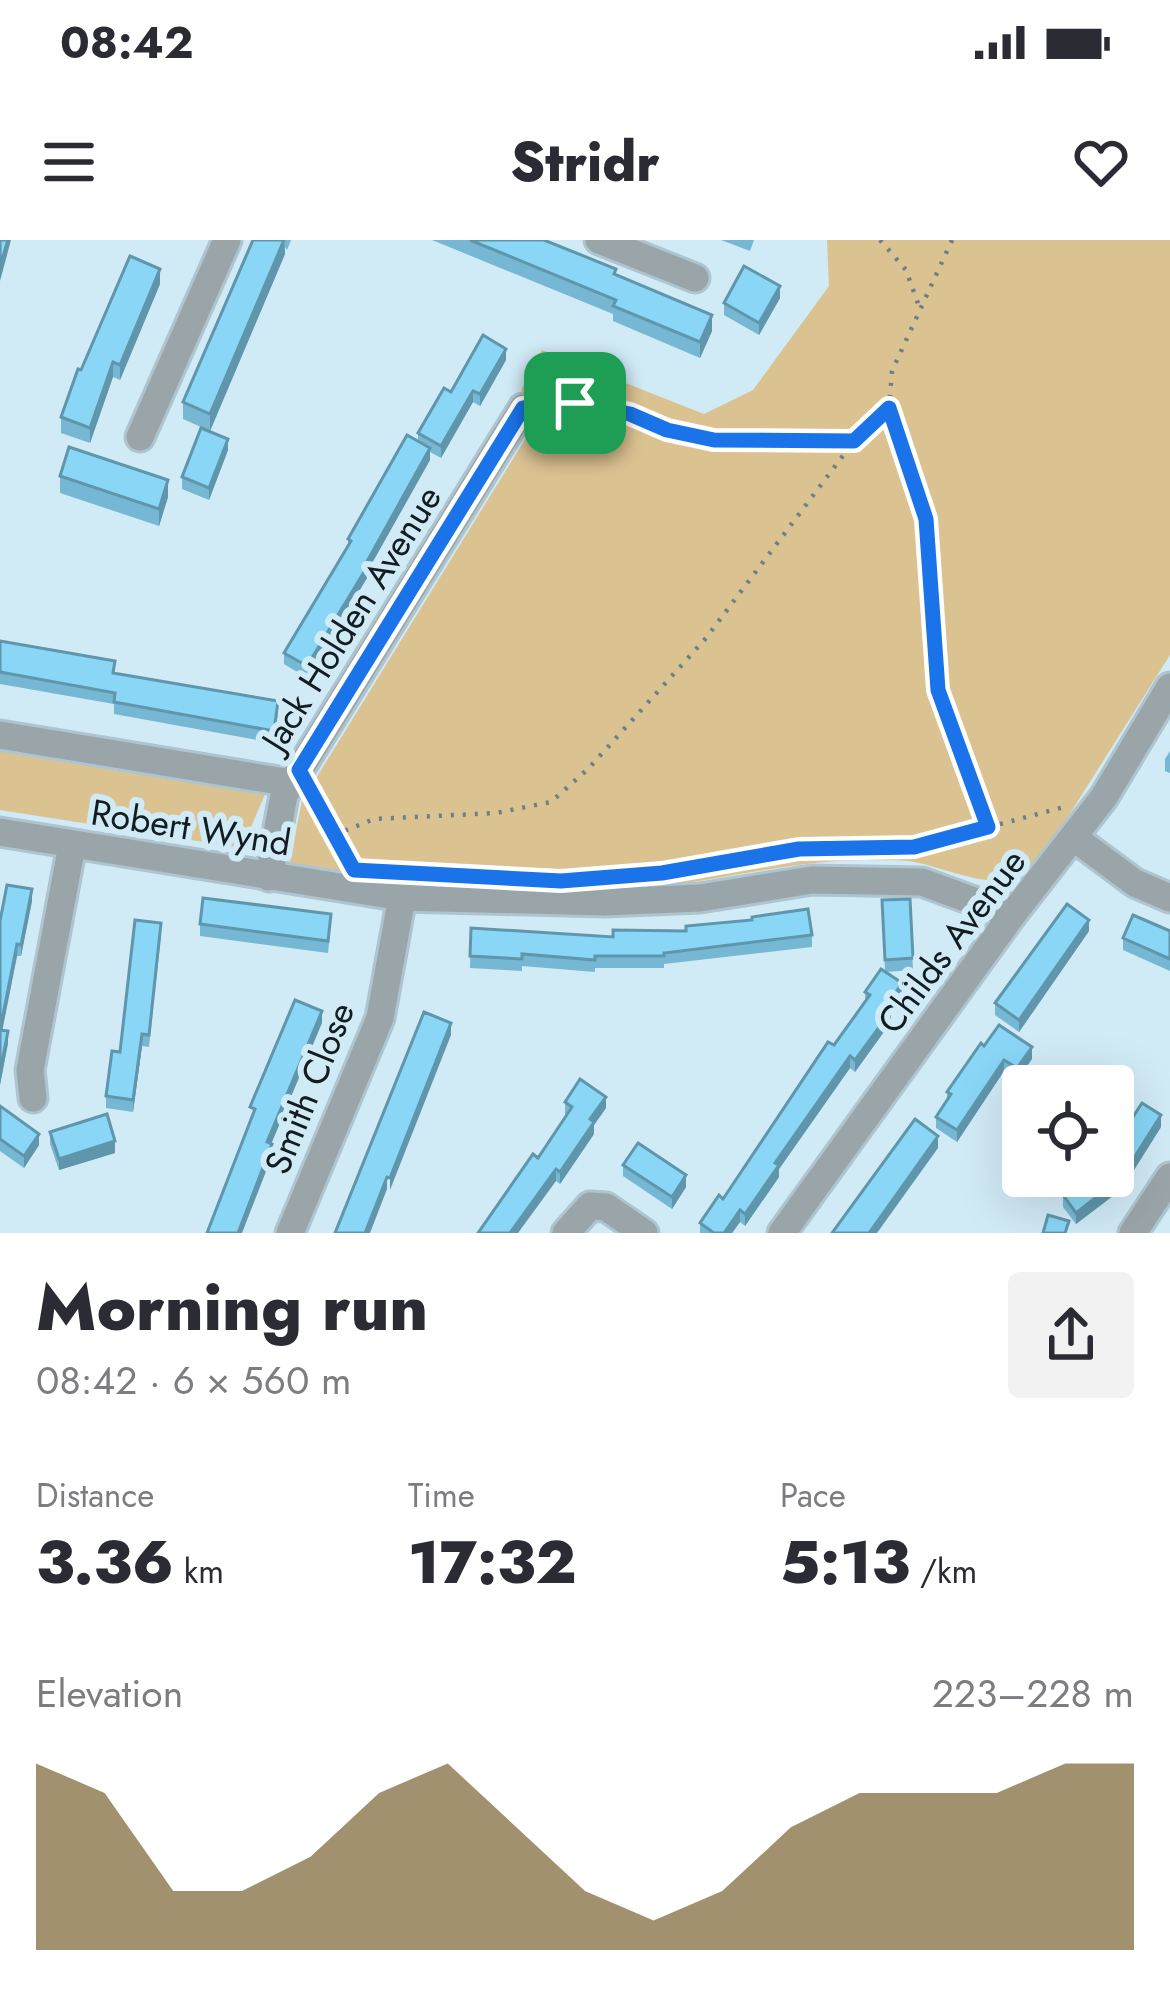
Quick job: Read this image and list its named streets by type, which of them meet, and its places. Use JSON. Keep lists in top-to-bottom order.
{
  "streets": {
    "street": [
      "Jack Holden Avenue",
      "Robert Wynd",
      "Childs Avenue",
      "Smith Close"
    ]
  },
  "crossings": [
    ["Jack Holden Avenue", "Robert Wynd"],
    ["Robert Wynd", "Childs Avenue"],
    ["Robert Wynd", "Smith Close"]
  ],
  "page": {
    "status": "08:42",
    "header": "Stridr",
    "heading": ["Morning run", "08:42 · 6 × 560 m"],
    "stats": [
      ["Distance", "3.36 km"],
      ["Time", "17:32"],
      ["Pace", "5:13 /km"]
    ],
    "chart": ["Elevation", "223–228 m"]
  }
}
